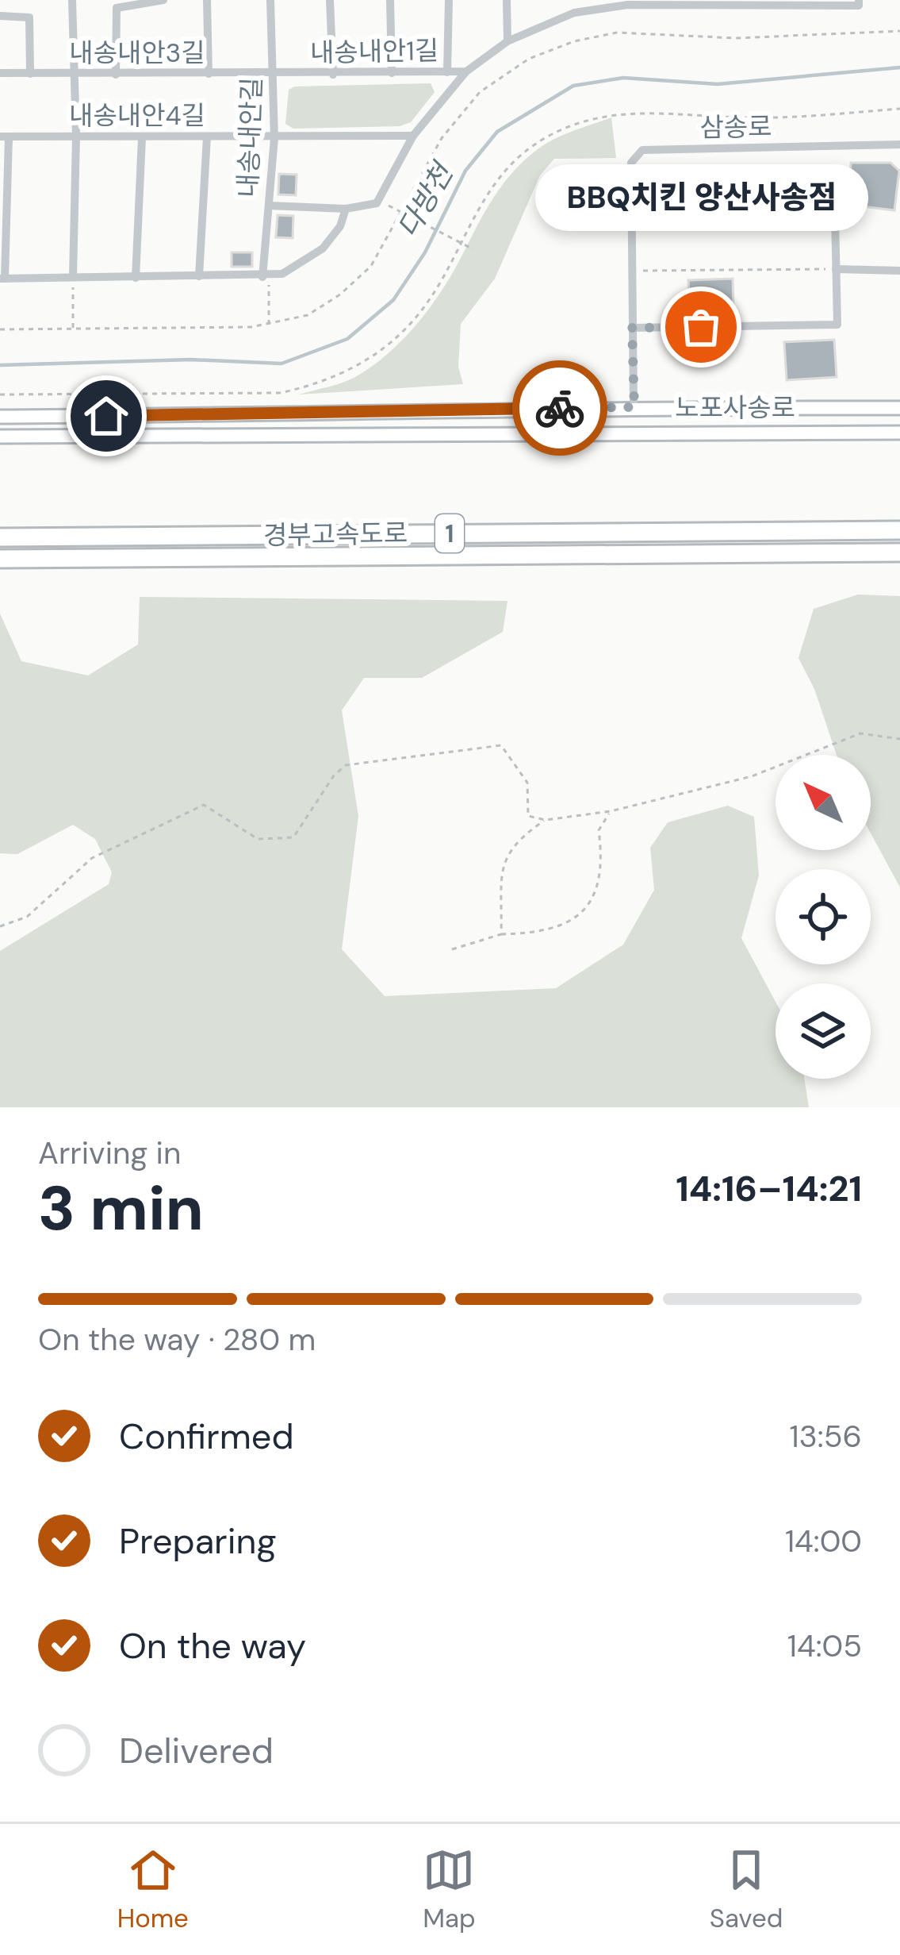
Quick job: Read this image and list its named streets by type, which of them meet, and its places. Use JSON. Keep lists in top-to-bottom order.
{
  "streets": {
    "highway": ["1", "경부고속도로"],
    "main road": ["노포사송로"],
    "street": [
      "내송내안1길",
      "내송내안3길",
      "내송내안4길",
      "삼송로",
      "내송내안길"
    ]
  },
  "crossings": [
    ["내송내안1길", "내송내안3길"],
    ["내송내안1길", "내송내안길"],
    ["내송내안3길", "내송내안길"],
    ["내송내안4길", "내송내안길"],
    ["삼송로", "노포사송로"]
  ],
  "water": ["다방천"],
  "places": ["BBQ치킨 양산사송점"],
  "north": "top left",
  "page": {
    "bubble": "BBQ치킨 양산사송점",
    "heading": ["3 min", "Arriving in", "14:16–14:21"],
    "bar": "On the way · 280 m",
    "list": [
      ["Confirmed", "13:56"],
      ["Preparing", "14:00"],
      ["On the way", "14:05"],
      "Delivered"
    ],
    "tabs": ["Home", "Map", "Saved"]
  }
}
